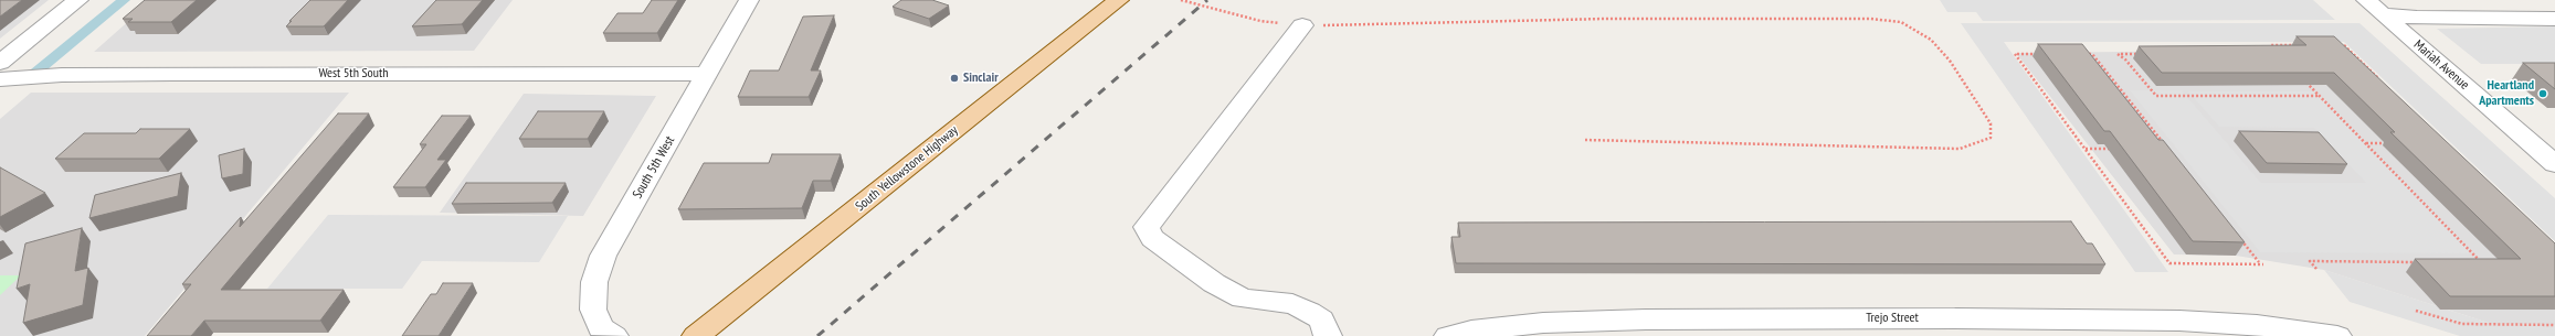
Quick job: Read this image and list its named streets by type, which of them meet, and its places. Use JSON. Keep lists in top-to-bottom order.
{
  "streets": {
    "main road": ["South Yellowstone Highway"],
    "street": [
      "Mariah Avenue",
      "West 5th South",
      "South 5th West",
      "Trejo Street"
    ]
  },
  "crossings": [
    ["West 5th South", "South 5th West"]
  ],
  "places": ["Sinclair", "Heartland Apartments"]
}
